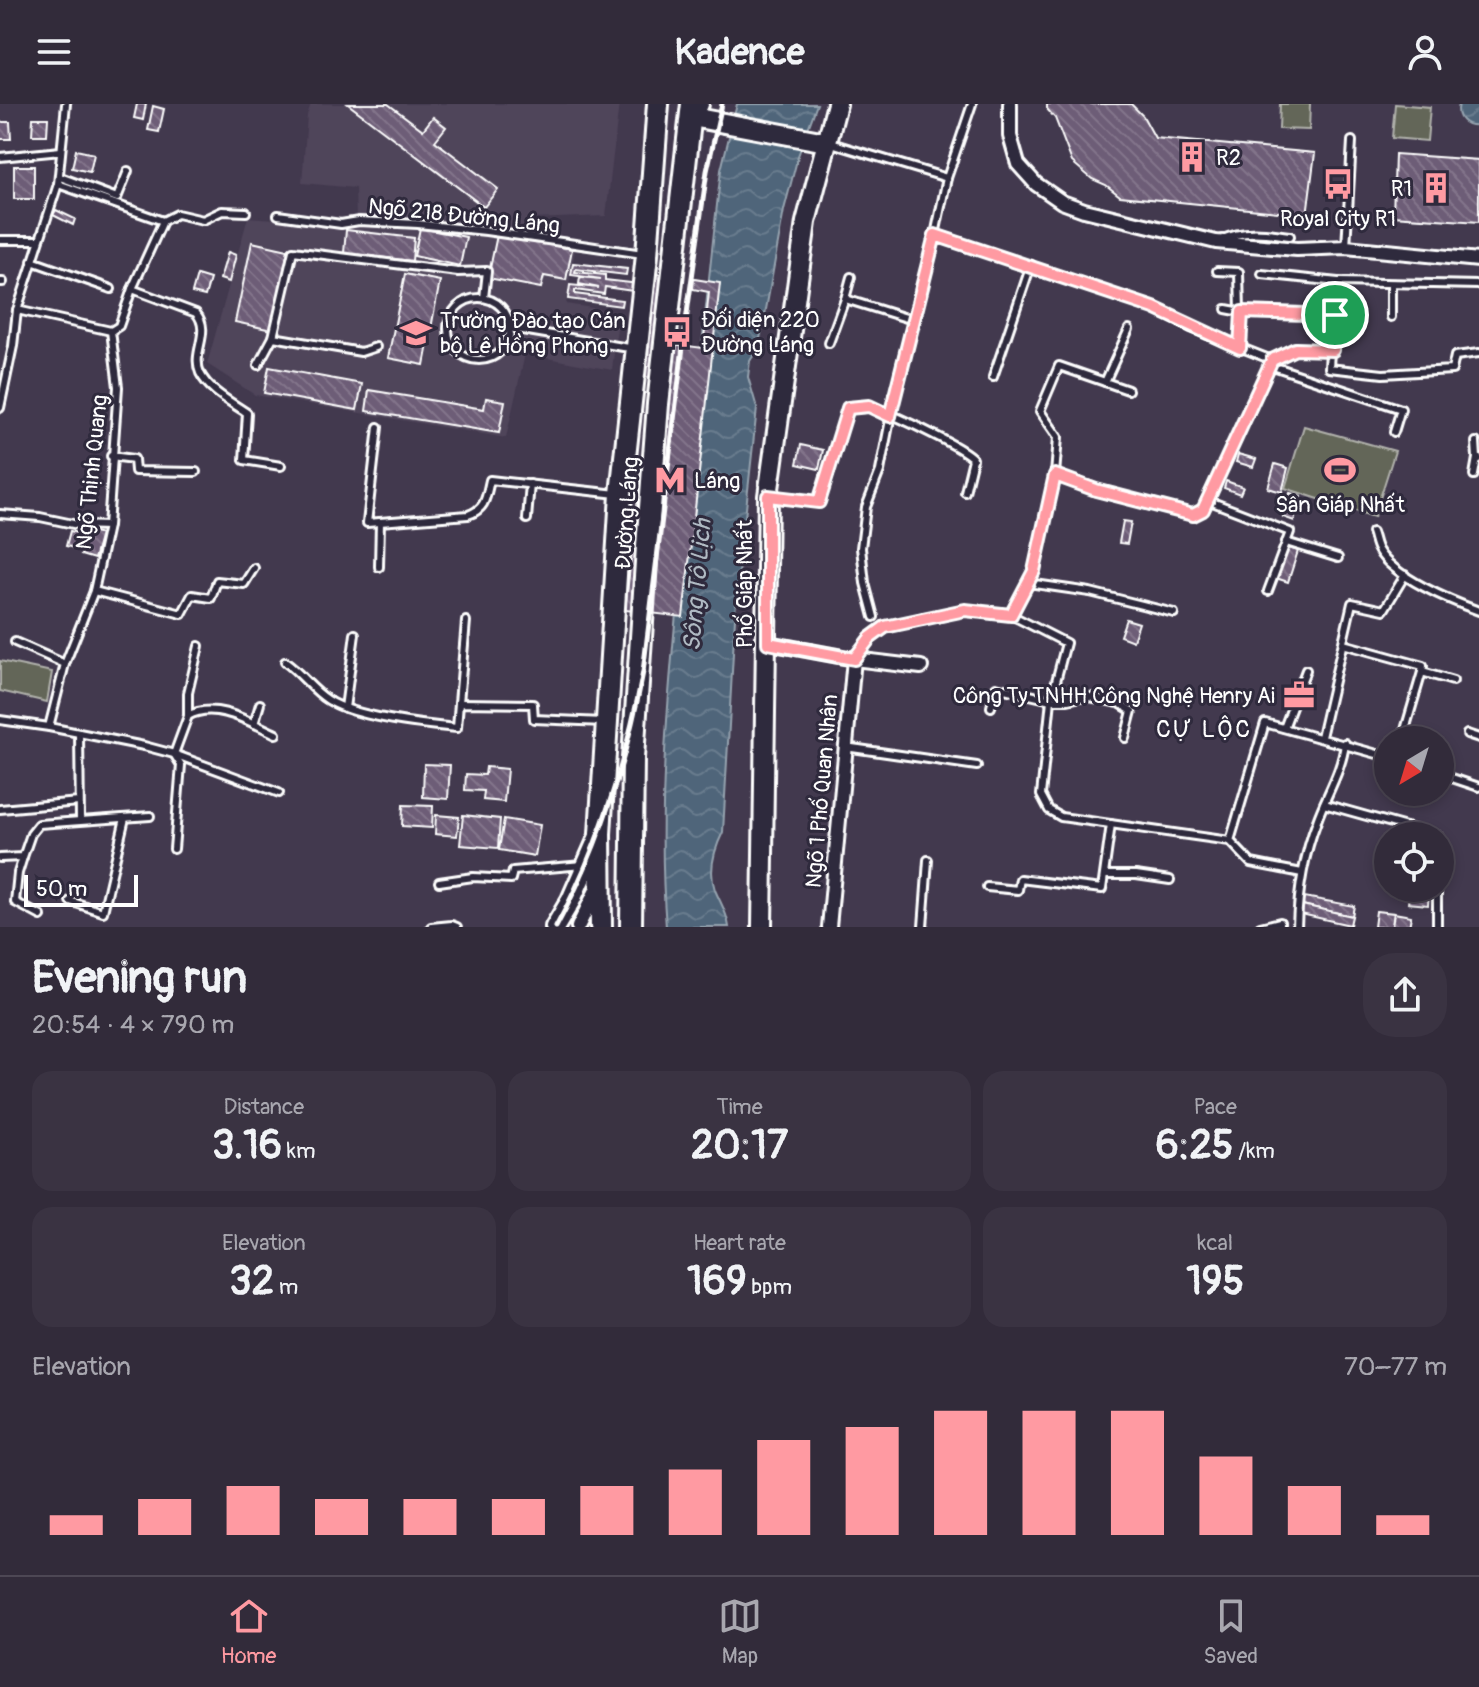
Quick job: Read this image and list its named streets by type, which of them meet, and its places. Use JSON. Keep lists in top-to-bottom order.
{
  "streets": {
    "main road": ["Đường Láng", "Phố Giáp Nhất"],
    "street": ["Ngõ 1 Phố Quan Nhân"],
    "lane": ["Ngõ 218 Đường Láng", "Ngõ Thịnh Quang"]
  },
  "crossings": [
    ["Ngõ 218 Đường Láng", "Đường Láng"]
  ],
  "districts": ["CỰ LỘC"],
  "water": ["Sông Tô Lịch"],
  "places": {
    "building": ["R2", "R1"],
    "bus stop": ["Royal City R1", "Đối diện 220 Đường Láng"],
    "school or university": ["Trường Đào tạo Cán bộ Lê Hồng Phong"],
    "sports": ["Sân Giáp Nhất"],
    "metro station": ["Láng"],
    "office": ["Công Ty TNHH Công Nghệ Henry Ai"]
  },
  "scale_bar": "50 m",
  "north": "bottom left",
  "page": {
    "header": "Kadence",
    "scale": "50 m",
    "heading": ["Evening run", "20:54 · 4 × 790 m"],
    "stats": [
      ["Distance", "3.16 km"],
      ["Time", "20:17"],
      ["Pace", "6:25 /km"],
      ["Elevation", "32 m"],
      ["Heart rate", "169 bpm"],
      ["kcal", "195"]
    ],
    "chart": ["Elevation", "70–77 m"],
    "tabs": ["Home", "Map", "Saved"]
  }
}
